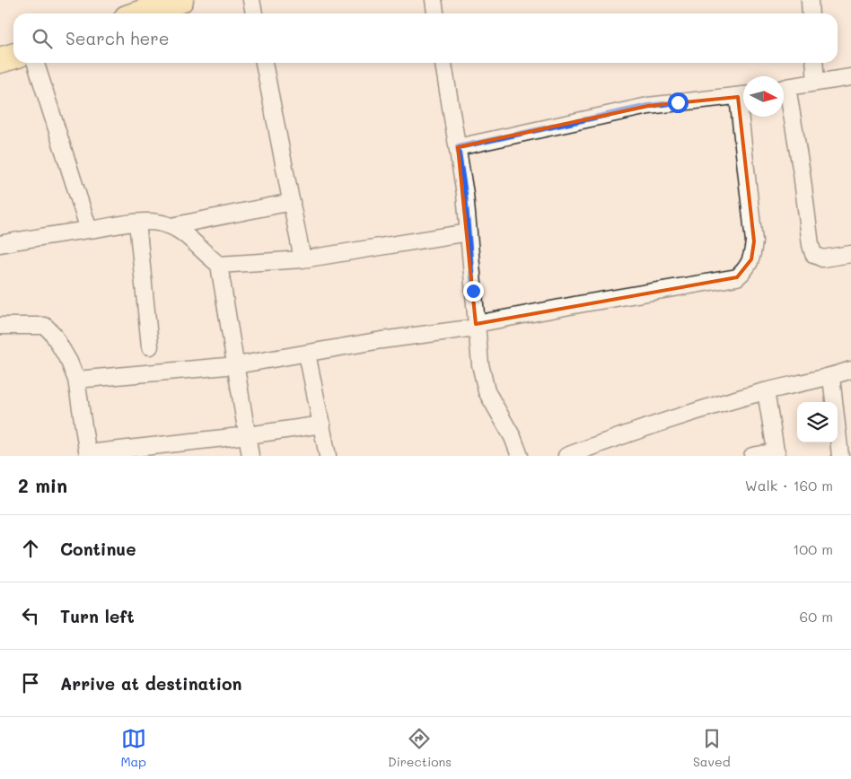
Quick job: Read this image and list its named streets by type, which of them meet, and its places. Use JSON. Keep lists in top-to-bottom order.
{
  "north": "right",
  "page": {
    "search": "Search here",
    "heading": ["2 min", "Walk · 160 m"],
    "list": [
      ["Continue", "100 m"],
      ["Turn left", "60 m"],
      "Arrive at destination"
    ],
    "nav": ["Map", "Directions", "Saved"]
  }
}
